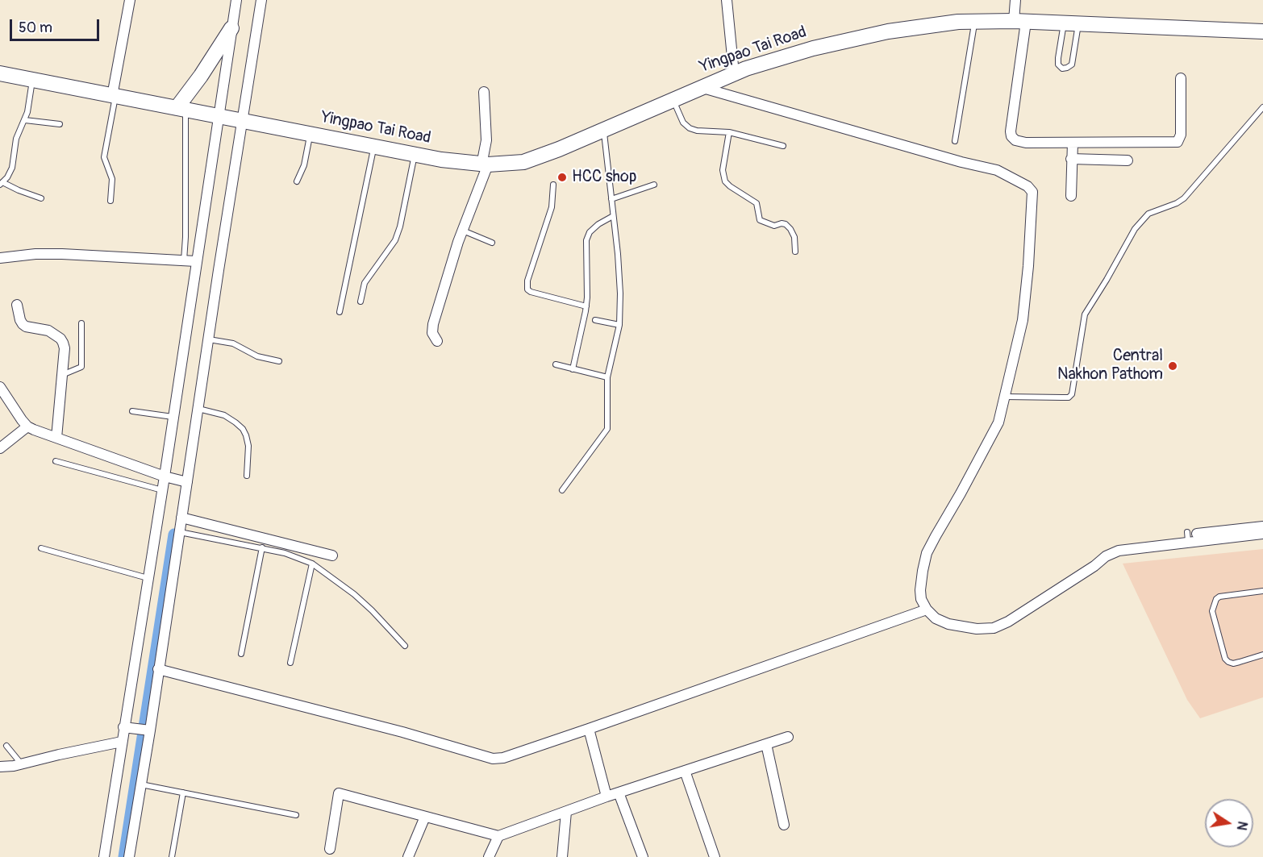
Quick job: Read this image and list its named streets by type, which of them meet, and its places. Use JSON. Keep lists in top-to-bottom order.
{
  "streets": {
    "main road": ["Yingpao Tai Road"]
  },
  "places": ["HCC shop", "Central Nakhon Pathom"],
  "scale_bar": "50 m",
  "north": "right"
}
